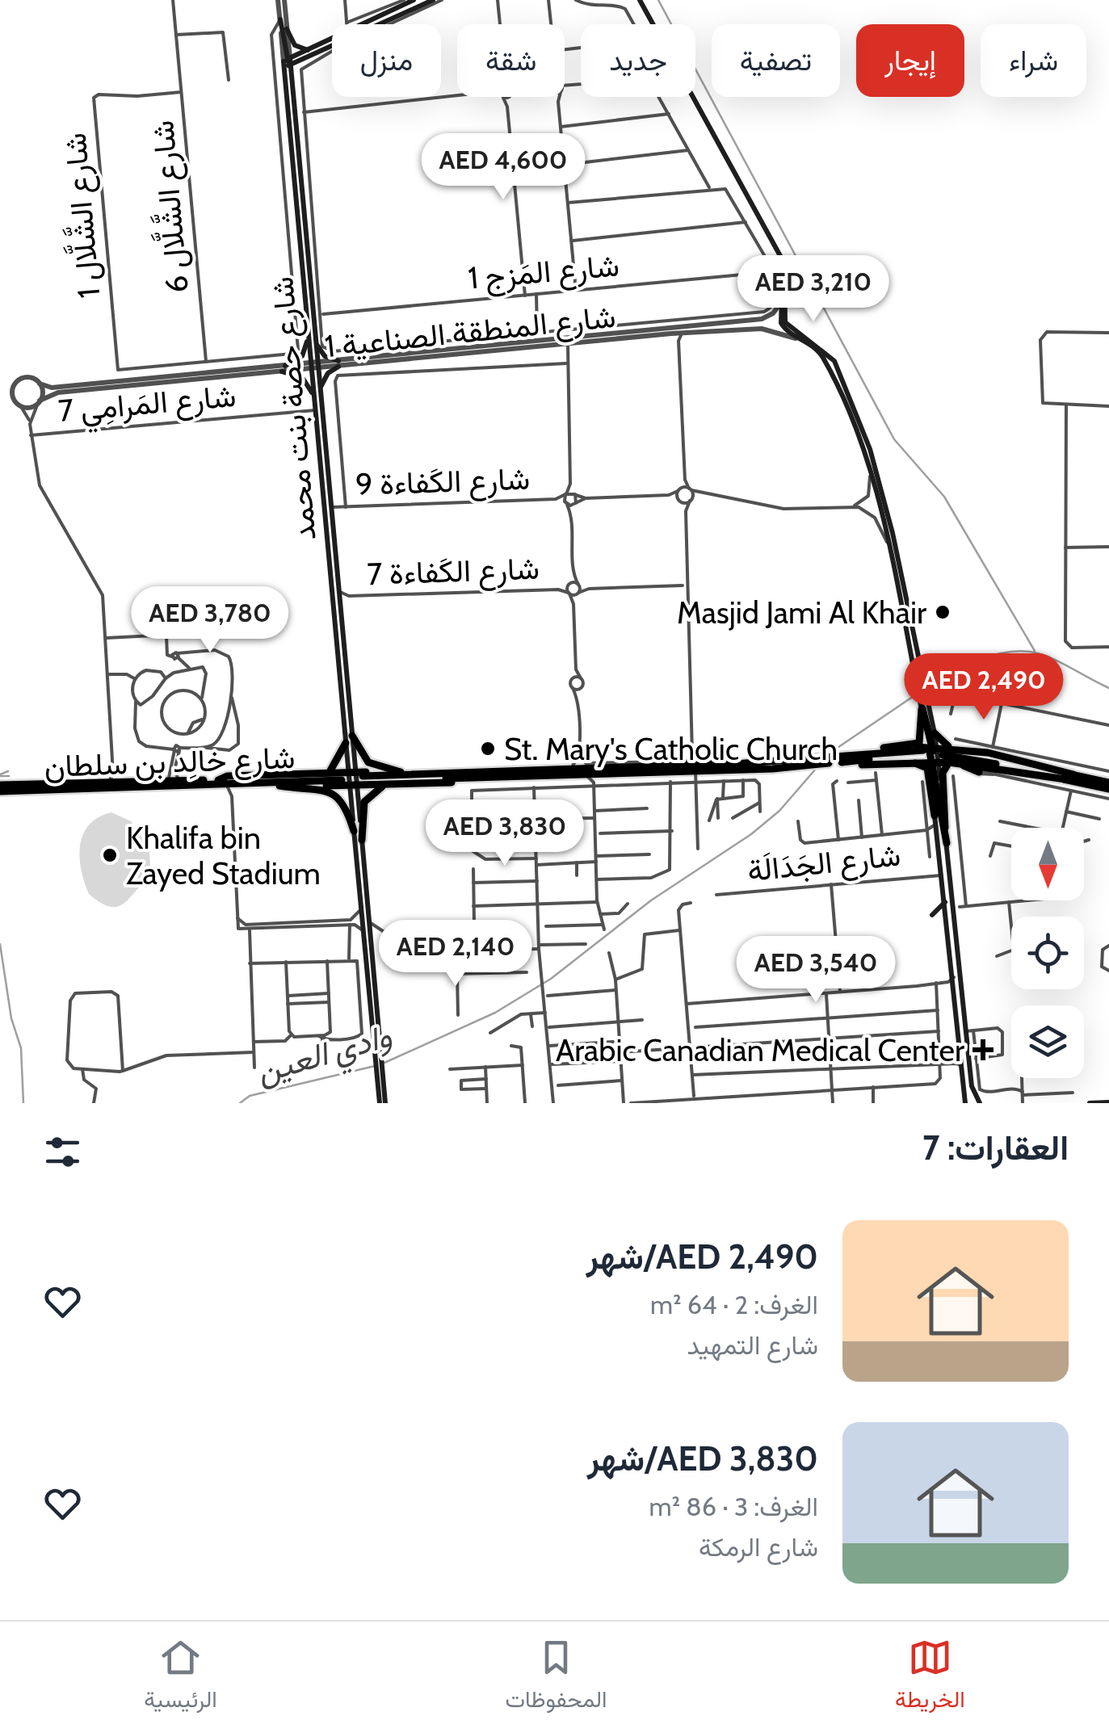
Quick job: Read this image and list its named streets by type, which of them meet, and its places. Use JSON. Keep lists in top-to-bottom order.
{
  "streets": {
    "main road": ["شارع حصة بنت محمد", "شارع خالِد بن سلطان"],
    "street": [
      "شارع الشَّلَّال 6",
      "شارع الشَّلَّال 1",
      "شارع المَزج 1",
      "شارع المنطقة الصناعية 1",
      "شارع المَرامِي 7",
      "شارع الكَفاءة 9",
      "شارع الكَفاءة 7",
      "شارع الجَدَالَة"
    ]
  },
  "crossings": [
    ["شارع الشَّلَّال 6", "شارع الشَّلَّال 1"],
    ["شارع المنطقة الصناعية 1", "شارع حصة بنت محمد"],
    ["شارع المَرامِي 7", "شارع حصة بنت محمد"],
    ["شارع حصة بنت محمد", "شارع الكَفاءة 9"],
    ["شارع حصة بنت محمد", "شارع الكَفاءة 7"],
    ["شارع حصة بنت محمد", "شارع خالِد بن سلطان"]
  ],
  "water": ["وادي العين"],
  "places": {
    "other": ["Masjid Jami Al Khair", "St. Mary's Catholic Church", "Khalifa bin Zayed Stadium"],
    "health": ["Arabic Canadian Medical Center"]
  },
  "north": "bottom",
  "page": {
    "chip": [
      "شراء",
      "إيجار",
      "تصفية",
      "جديد",
      "شقة",
      "منزل"
    ],
    "price": [
      "AED 4,600",
      "AED 3,210",
      "AED 3,780",
      "AED 2,490",
      "AED 3,830",
      "AED 2,140",
      "AED 3,540"
    ],
    "heading": "العقارات: 7",
    "list": [
      {
        "name": "AED 2,490/شهر",
        "note": "الغرف: 2 · 64 m² · شارع التمهيد"
      },
      {
        "name": "AED 3,830/شهر",
        "note": "الغرف: 3 · 86 m² · شارع الرمكة"
      }
    ],
    "tabs": ["الخريطة", "المحفوظات", "الرئيسية"]
  }
}
